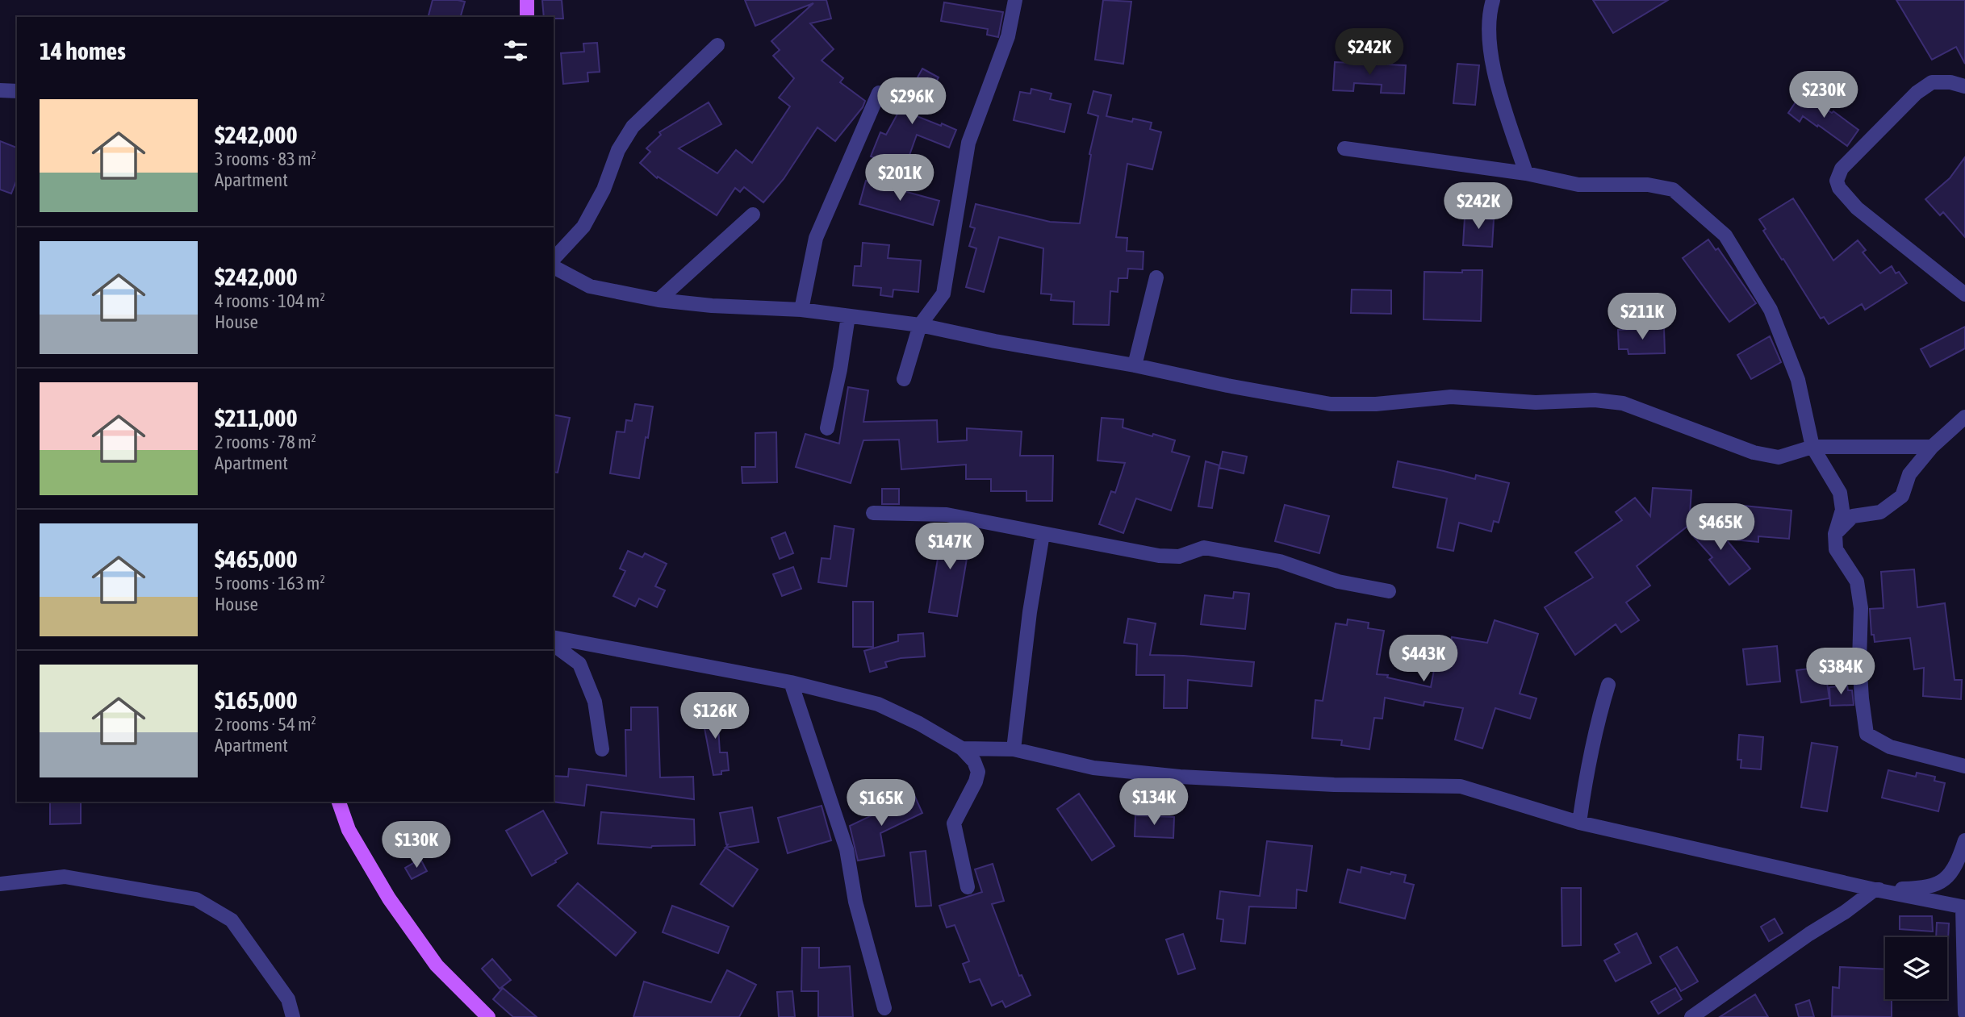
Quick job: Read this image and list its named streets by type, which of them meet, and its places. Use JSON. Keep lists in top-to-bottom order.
{
  "page": {
    "heading": "14 homes",
    "price": [
      "$242K",
      "$230K",
      "$296K",
      "$201K",
      "$242K",
      "$211K",
      "$465K",
      "$147K",
      "$443K",
      "$384K",
      "$126K",
      "$134K",
      "$165K",
      "$130K"
    ],
    "list": [
      {
        "name": "$242,000",
        "note": "3 rooms · 83 m² · Apartment"
      },
      {
        "name": "$242,000",
        "note": "4 rooms · 104 m² · House"
      },
      {
        "name": "$211,000",
        "note": "2 rooms · 78 m² · Apartment"
      },
      {
        "name": "$465,000",
        "note": "5 rooms · 163 m² · House"
      },
      {
        "name": "$165,000",
        "note": "2 rooms · 54 m² · Apartment"
      }
    ]
  }
}
